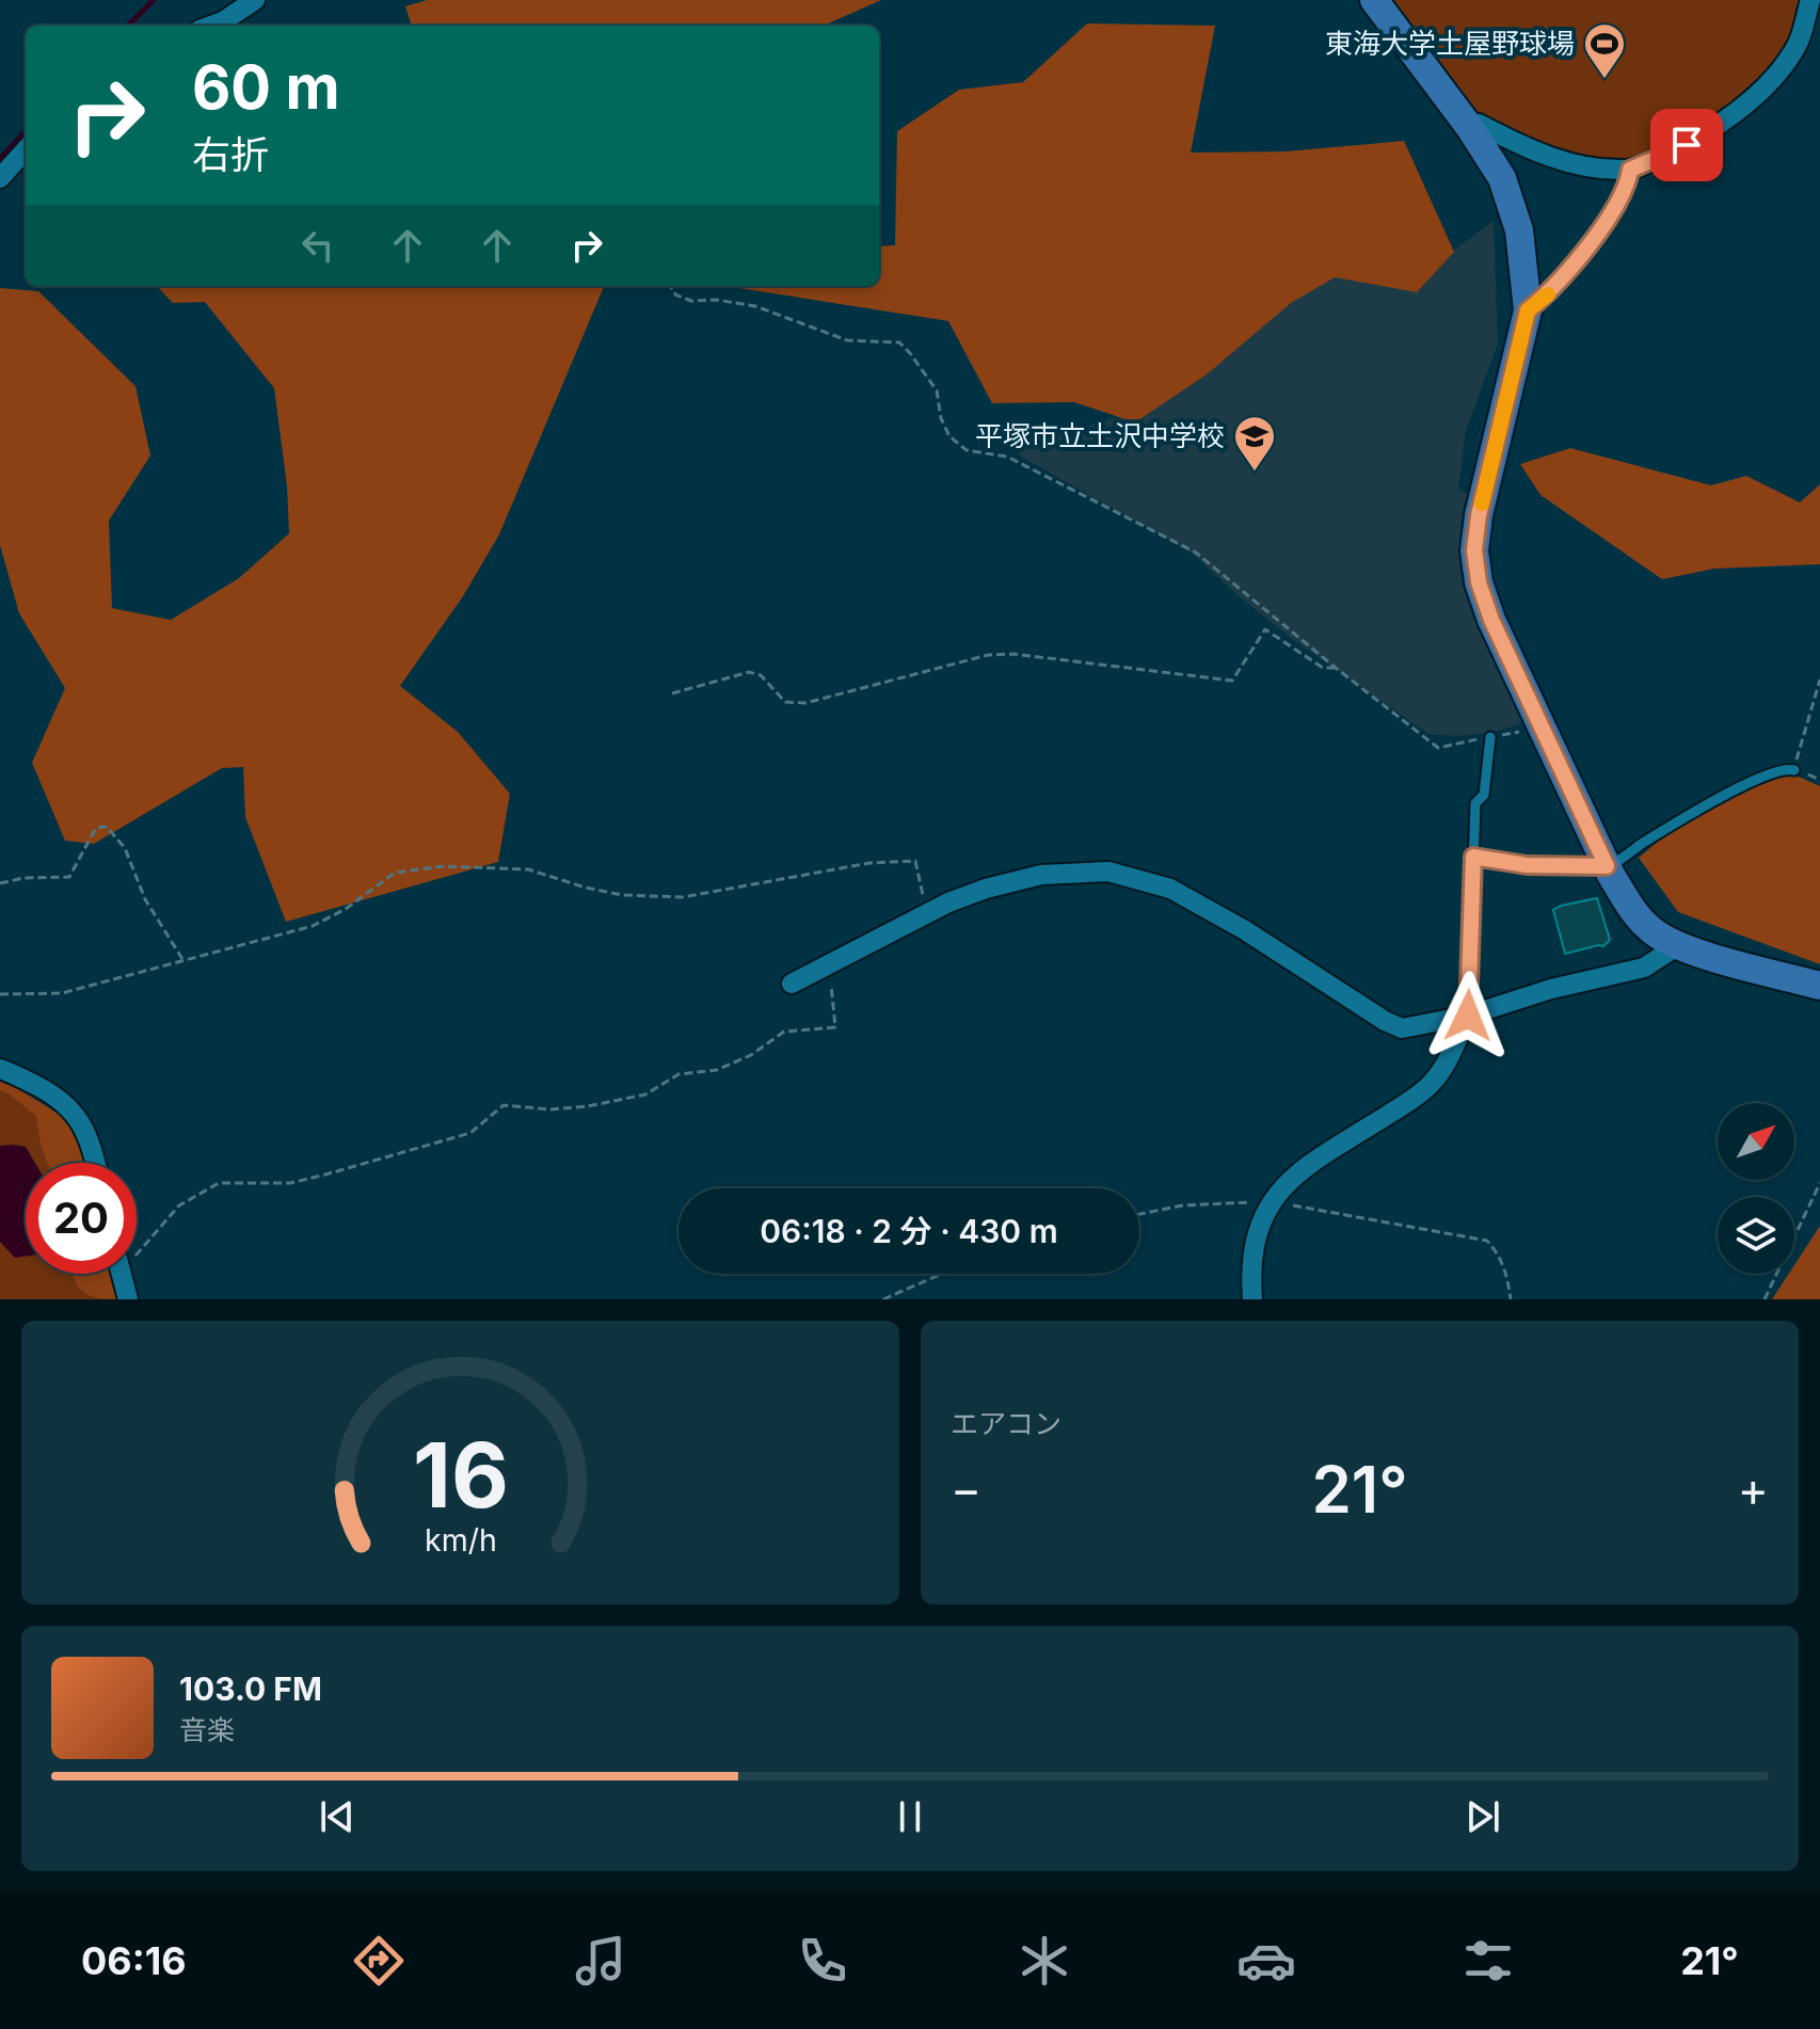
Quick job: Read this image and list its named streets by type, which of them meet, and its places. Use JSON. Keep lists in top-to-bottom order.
{
  "places": {
    "sports": ["東海大学土屋野球場"],
    "school or university": ["平塚市立土沢中学校"]
  },
  "north": "top right",
  "page": {
    "turn": ["60 m", "右折"],
    "limit": "20",
    "trip": "06:18 · 2 分 · 430 m",
    "tile": "エアコン",
    "heat": ["−", "21°", "+"],
    "song": ["103.0 FM", "音楽"],
    "tabs": ["06:16", "21°"],
    "gauge": ["16", "km/h"]
  }
}
